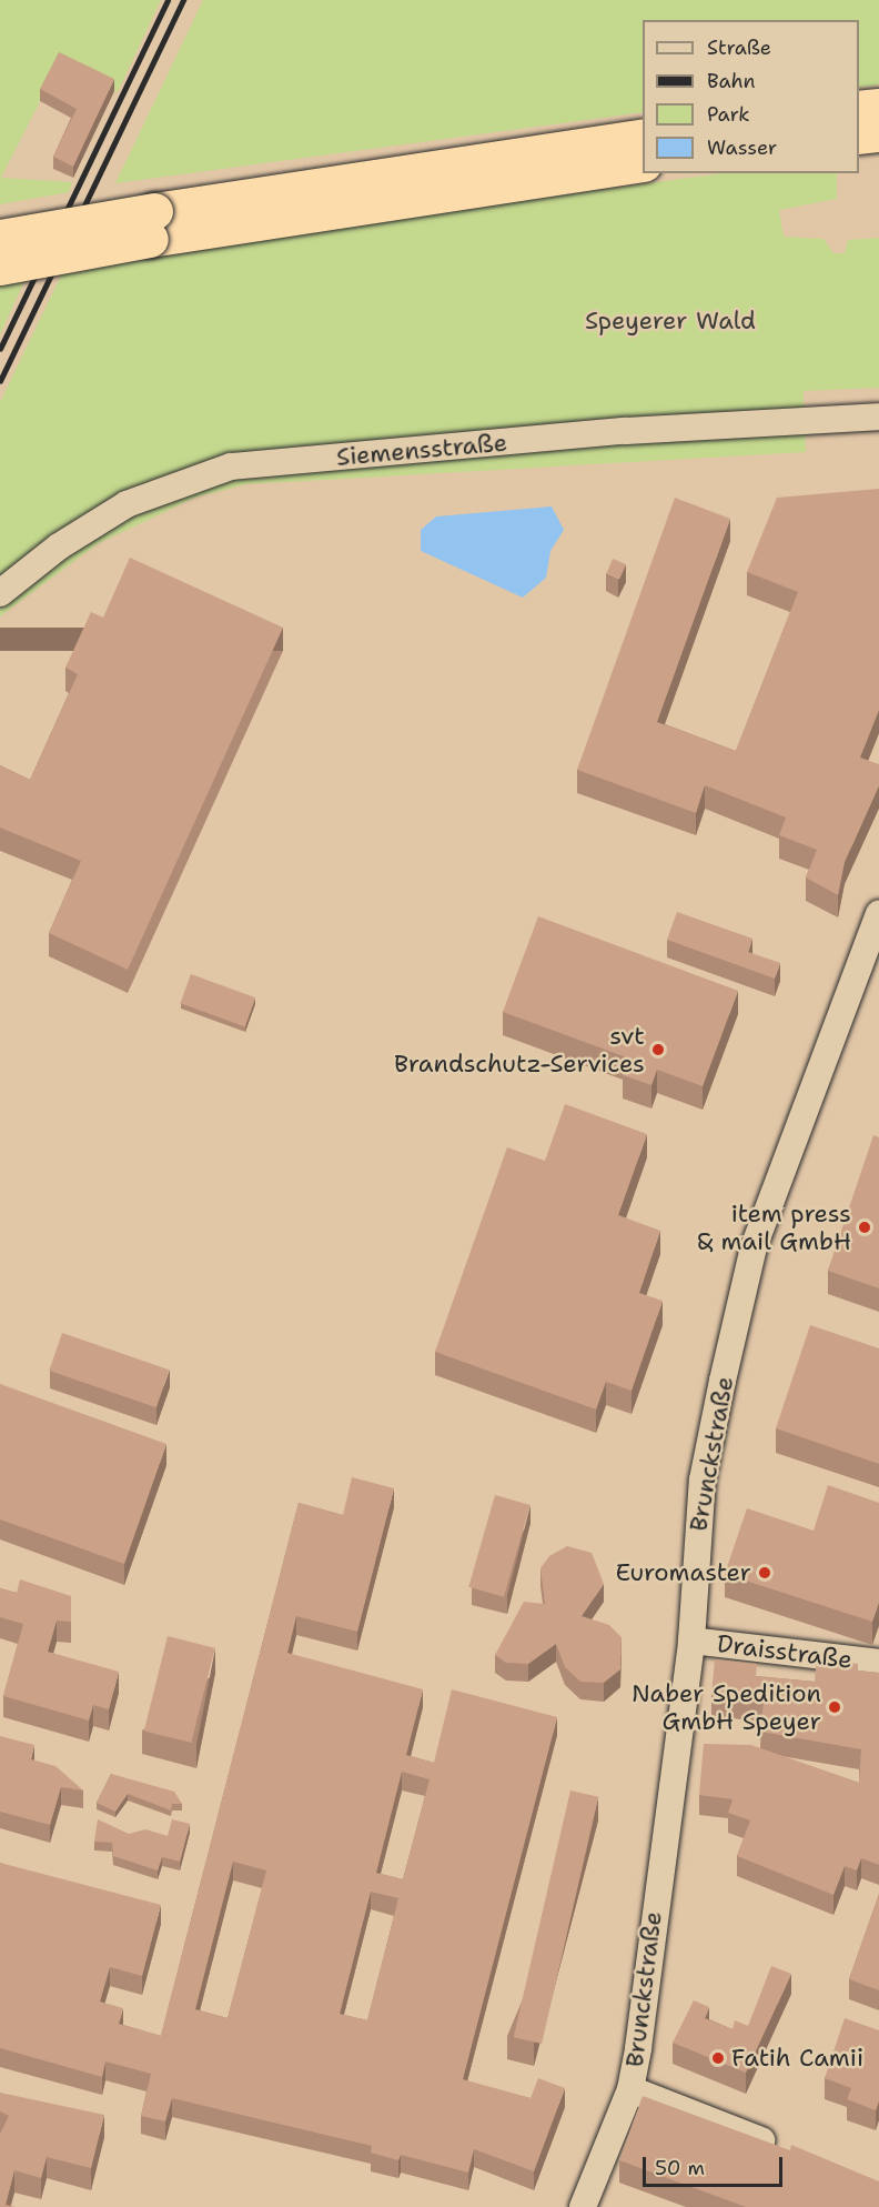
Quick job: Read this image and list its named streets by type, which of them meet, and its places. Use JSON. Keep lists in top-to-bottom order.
{
  "streets": {
    "street": ["Siemensstraße", "Brunckstraße", "Draisstraße"]
  },
  "crossings": [
    ["Brunckstraße", "Draisstraße"]
  ],
  "parks": ["Speyerer Wald"],
  "places": [
    "svt Brandschutz-Services",
    "item press & mail GmbH",
    "Euromaster",
    "Naber Spedition GmbH Speyer",
    "Fatih Camii"
  ],
  "legend": [
    "Straße",
    "Bahn",
    "Park",
    "Wasser"
  ],
  "scale_bar": "50 m"
}
